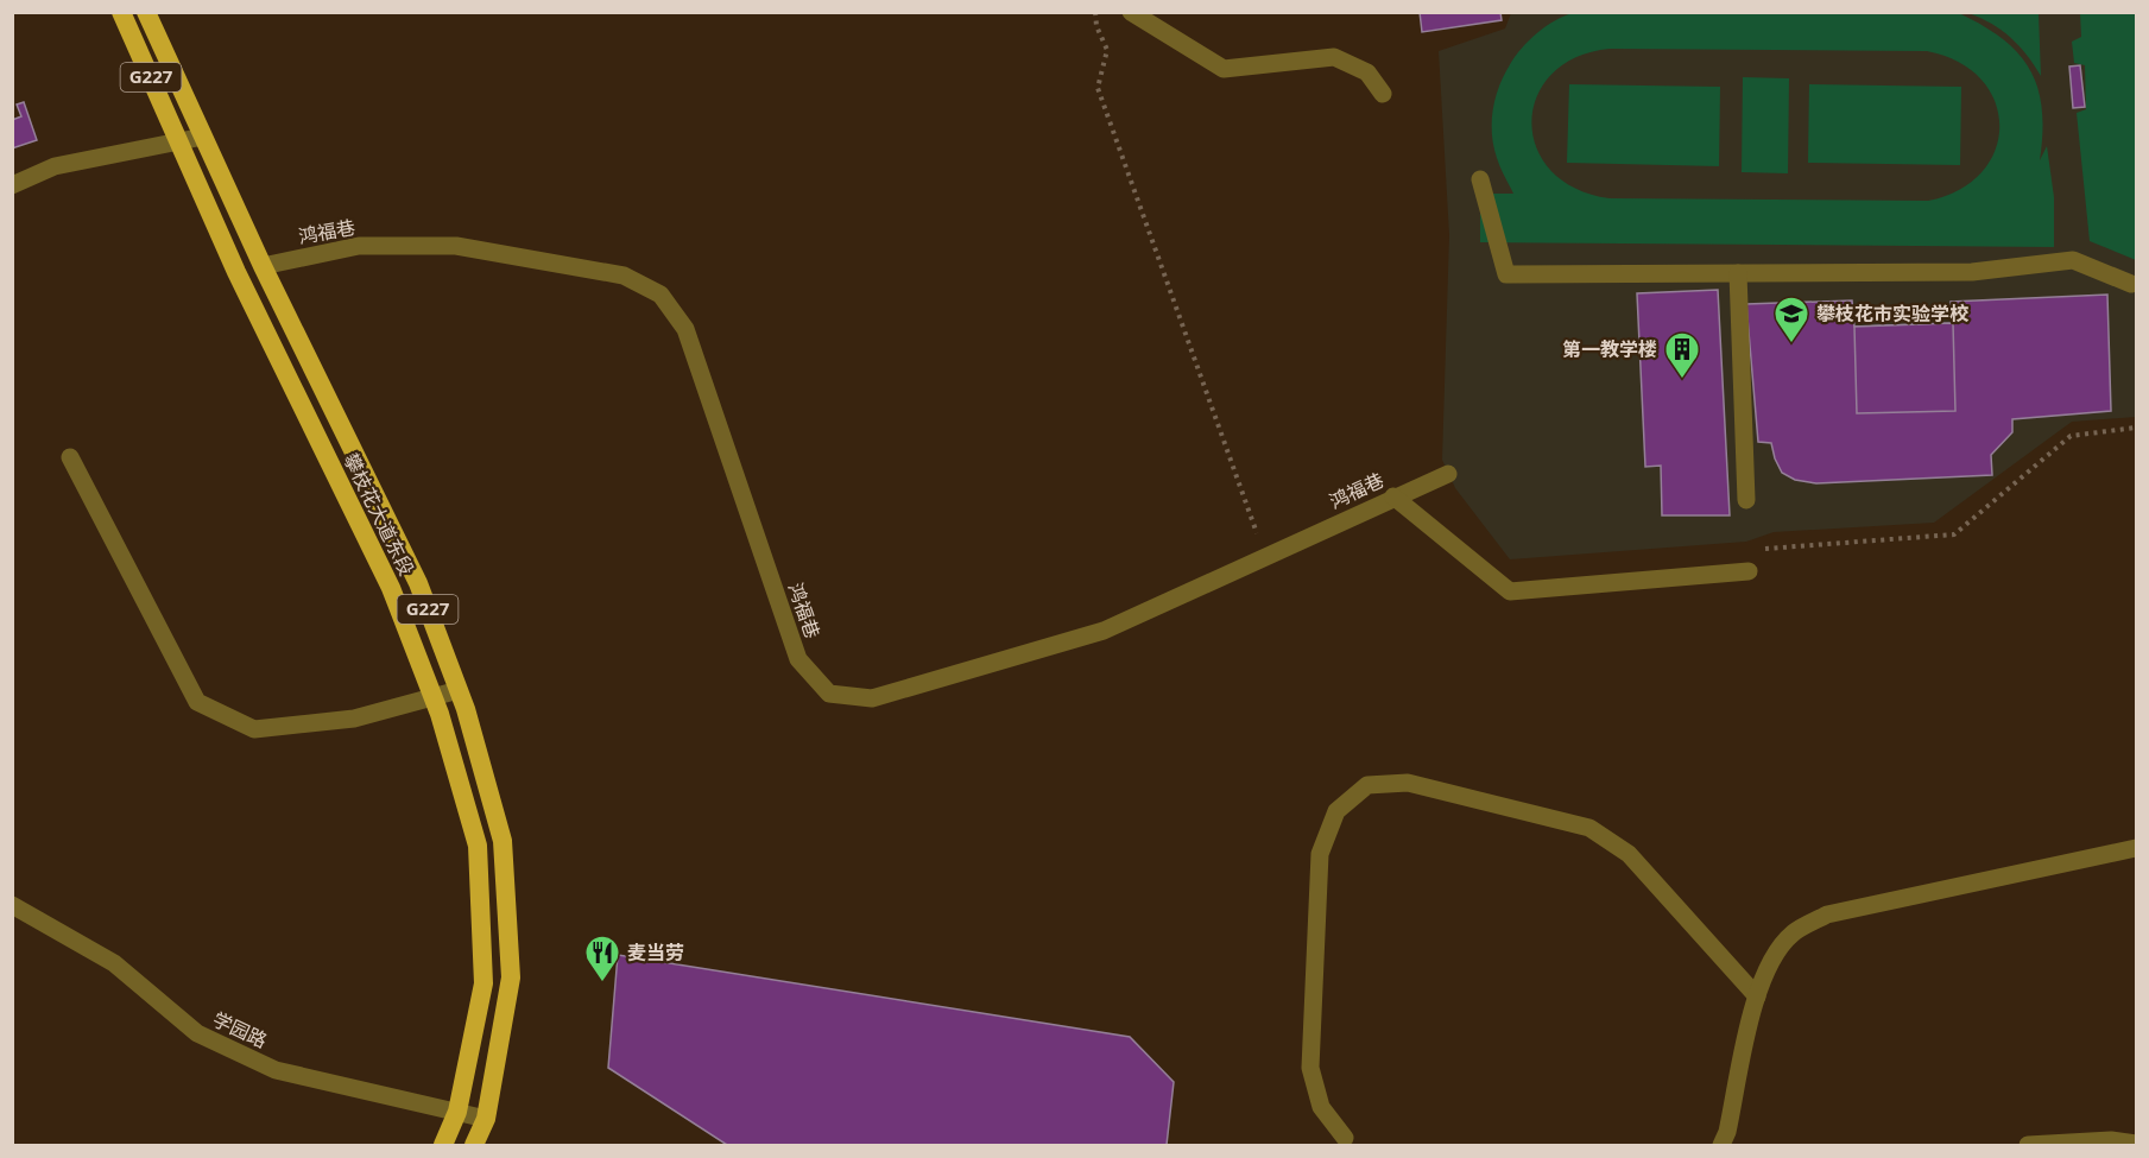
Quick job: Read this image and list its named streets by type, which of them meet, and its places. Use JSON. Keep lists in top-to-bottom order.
{
  "streets": {
    "highway": ["G227", "攀枝花大道东段"],
    "street": ["鸿福巷", "学园路"]
  },
  "crossings": [
    ["鸿福巷", "攀枝花大道东段"],
    ["攀枝花大道东段", "学园路"]
  ],
  "places": {
    "school or university": ["攀枝花市实验学校"],
    "building": ["第一教学楼"],
    "restaurant": ["麦当劳"]
  }
}
